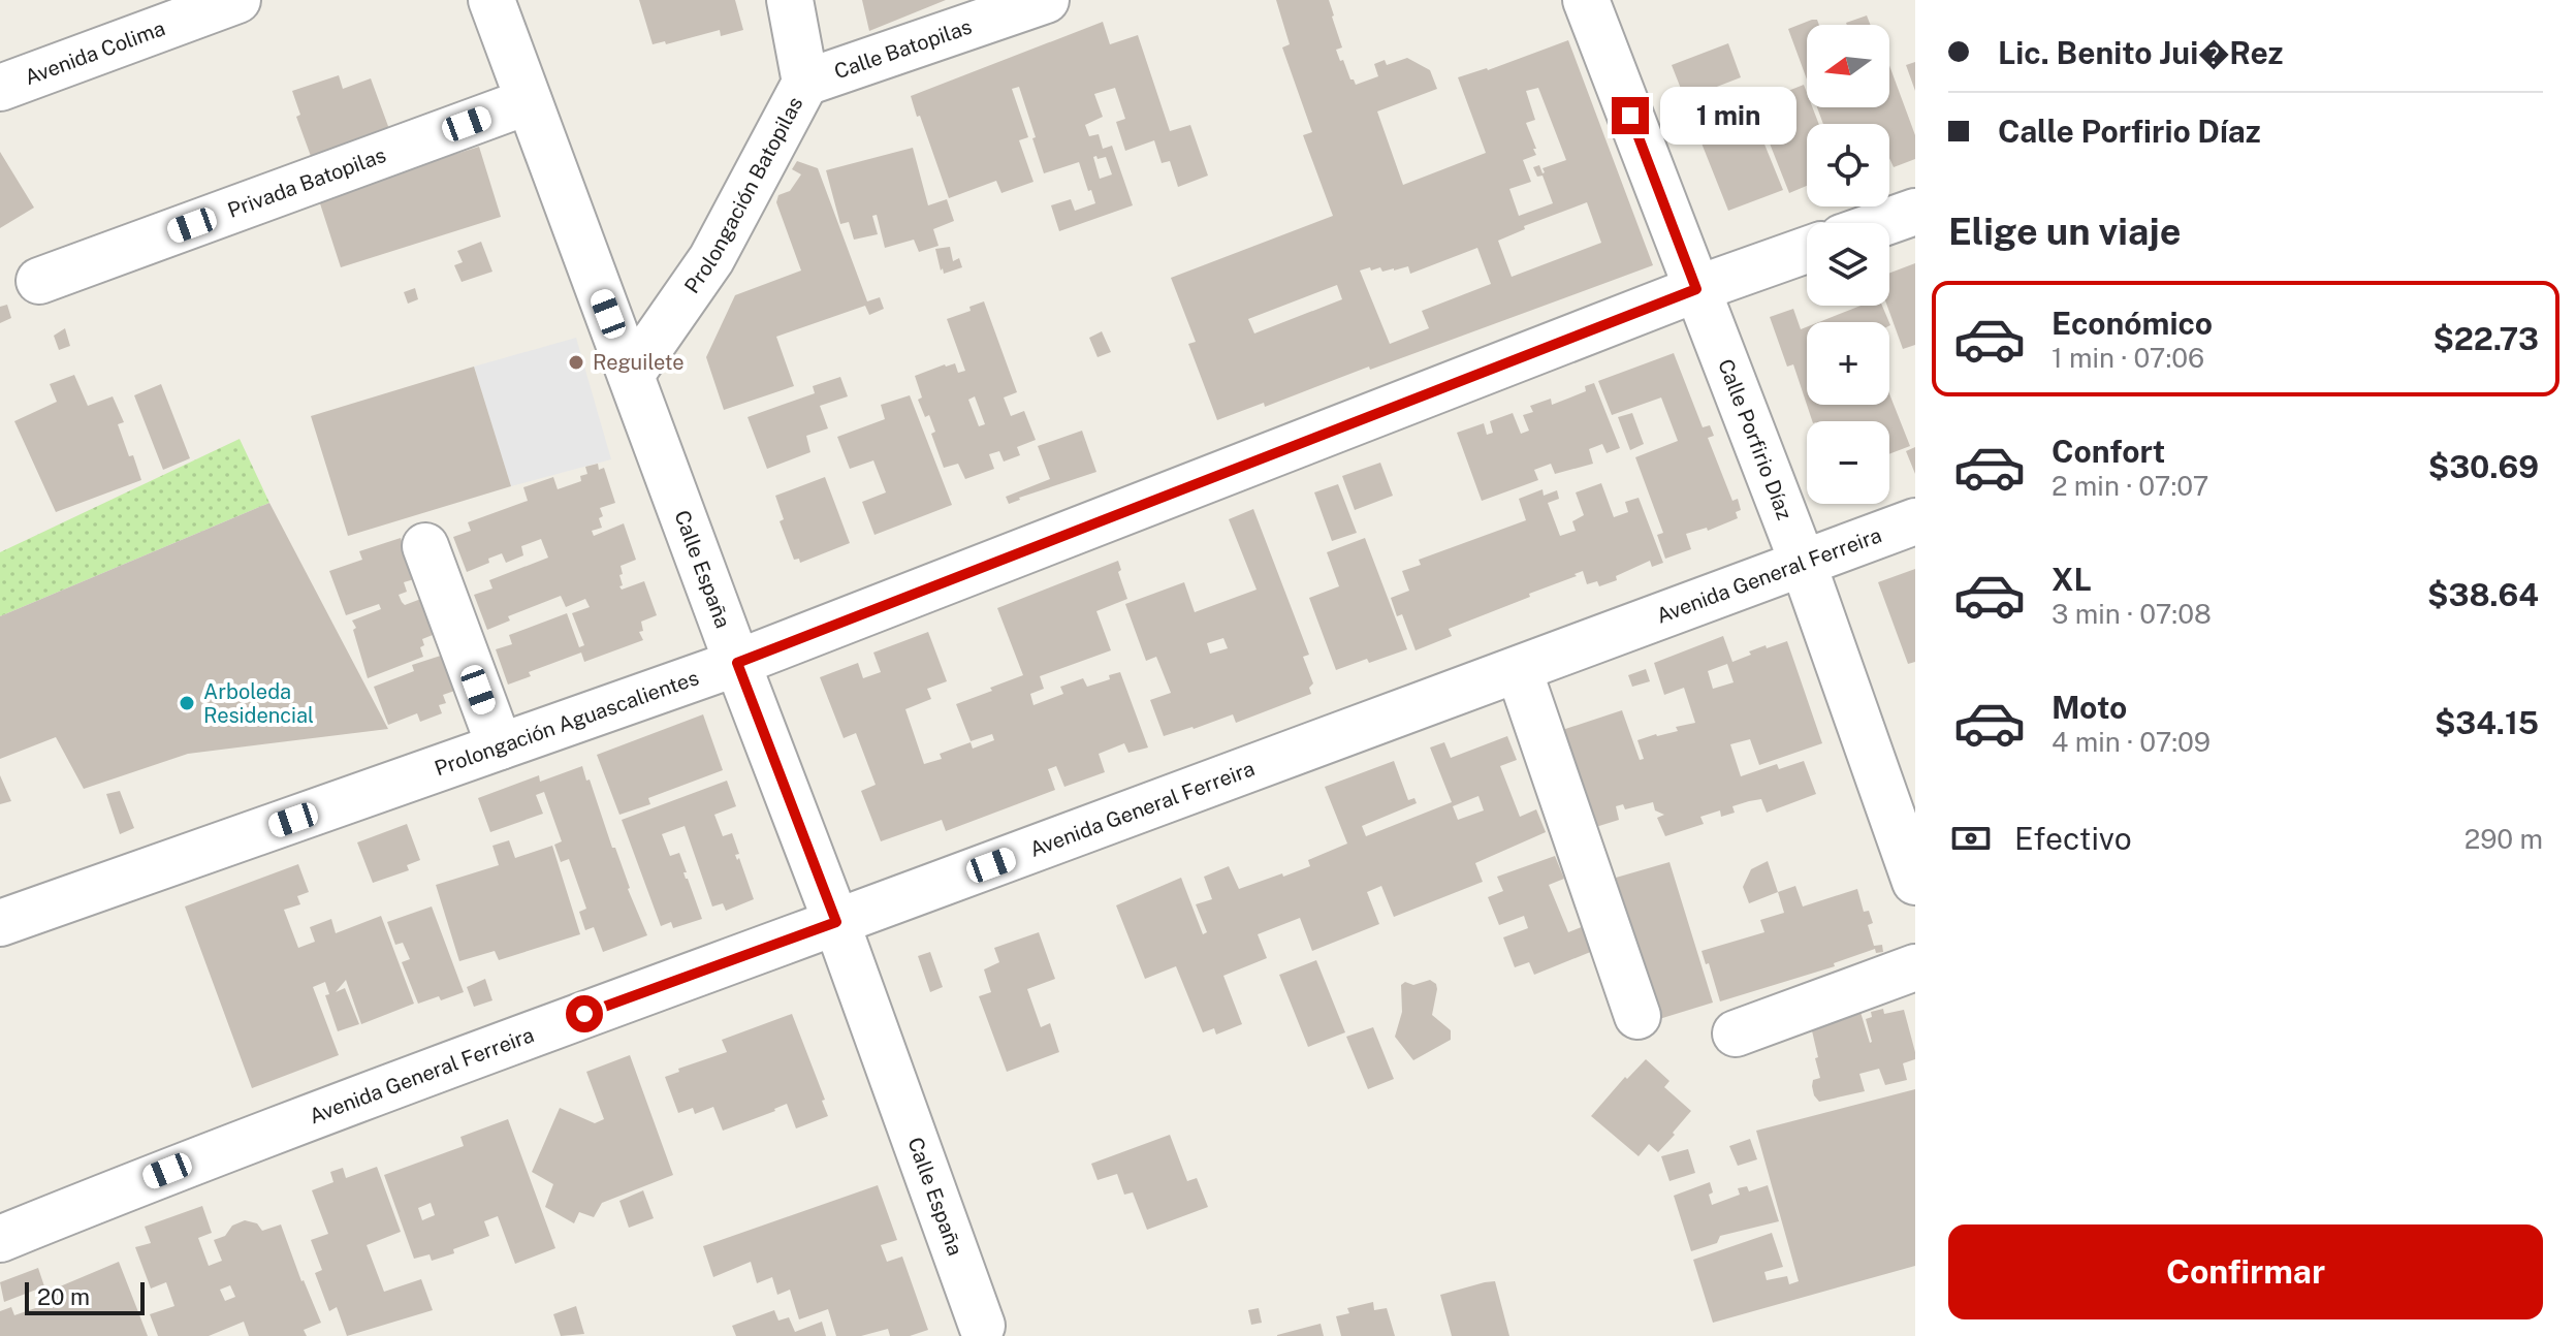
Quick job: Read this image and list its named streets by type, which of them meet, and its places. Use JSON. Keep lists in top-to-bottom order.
{
  "streets": {
    "street": [
      "Calle Batopilas",
      "Avenida Colima",
      "Privada Batopilas",
      "Prolongación Batopilas",
      "Calle Porfirio Díaz",
      "Calle España",
      "Avenida General Ferreira",
      "Prolongación Aguascalientes"
    ]
  },
  "crossings": [
    ["Calle Batopilas", "Prolongación Batopilas"],
    ["Privada Batopilas", "Calle España"],
    ["Prolongación Batopilas", "Calle España"],
    ["Calle Porfirio Díaz", "Avenida General Ferreira"],
    ["Calle Porfirio Díaz", "Prolongación Aguascalientes"],
    ["Calle España", "Avenida General Ferreira"],
    ["Calle España", "Prolongación Aguascalientes"]
  ],
  "places": ["Reguilete", "Arboleda Residencial"],
  "scale_bar": "20 m",
  "north": "left",
  "page": {
    "banner": ["Lic. Benito Jui�Rez", "Calle Porfirio Díaz"],
    "map_buttons": ["+", "−"],
    "bubble": "1 min",
    "heading": "Elige un viaje",
    "list": [
      {
        "name": "Económico",
        "note": "1 min · 07:06",
        "value": "$22.73"
      },
      {
        "name": "Confort",
        "note": "2 min · 07:07",
        "value": "$30.69"
      },
      {
        "name": "XL",
        "note": "3 min · 07:08",
        "value": "$38.64"
      },
      {
        "name": "Moto",
        "note": "4 min · 07:09",
        "value": "$34.15"
      }
    ],
    "pay": ["Efectivo", "290 m"],
    "buttons": "Confirmar",
    "scale": "20 m"
  }
}
